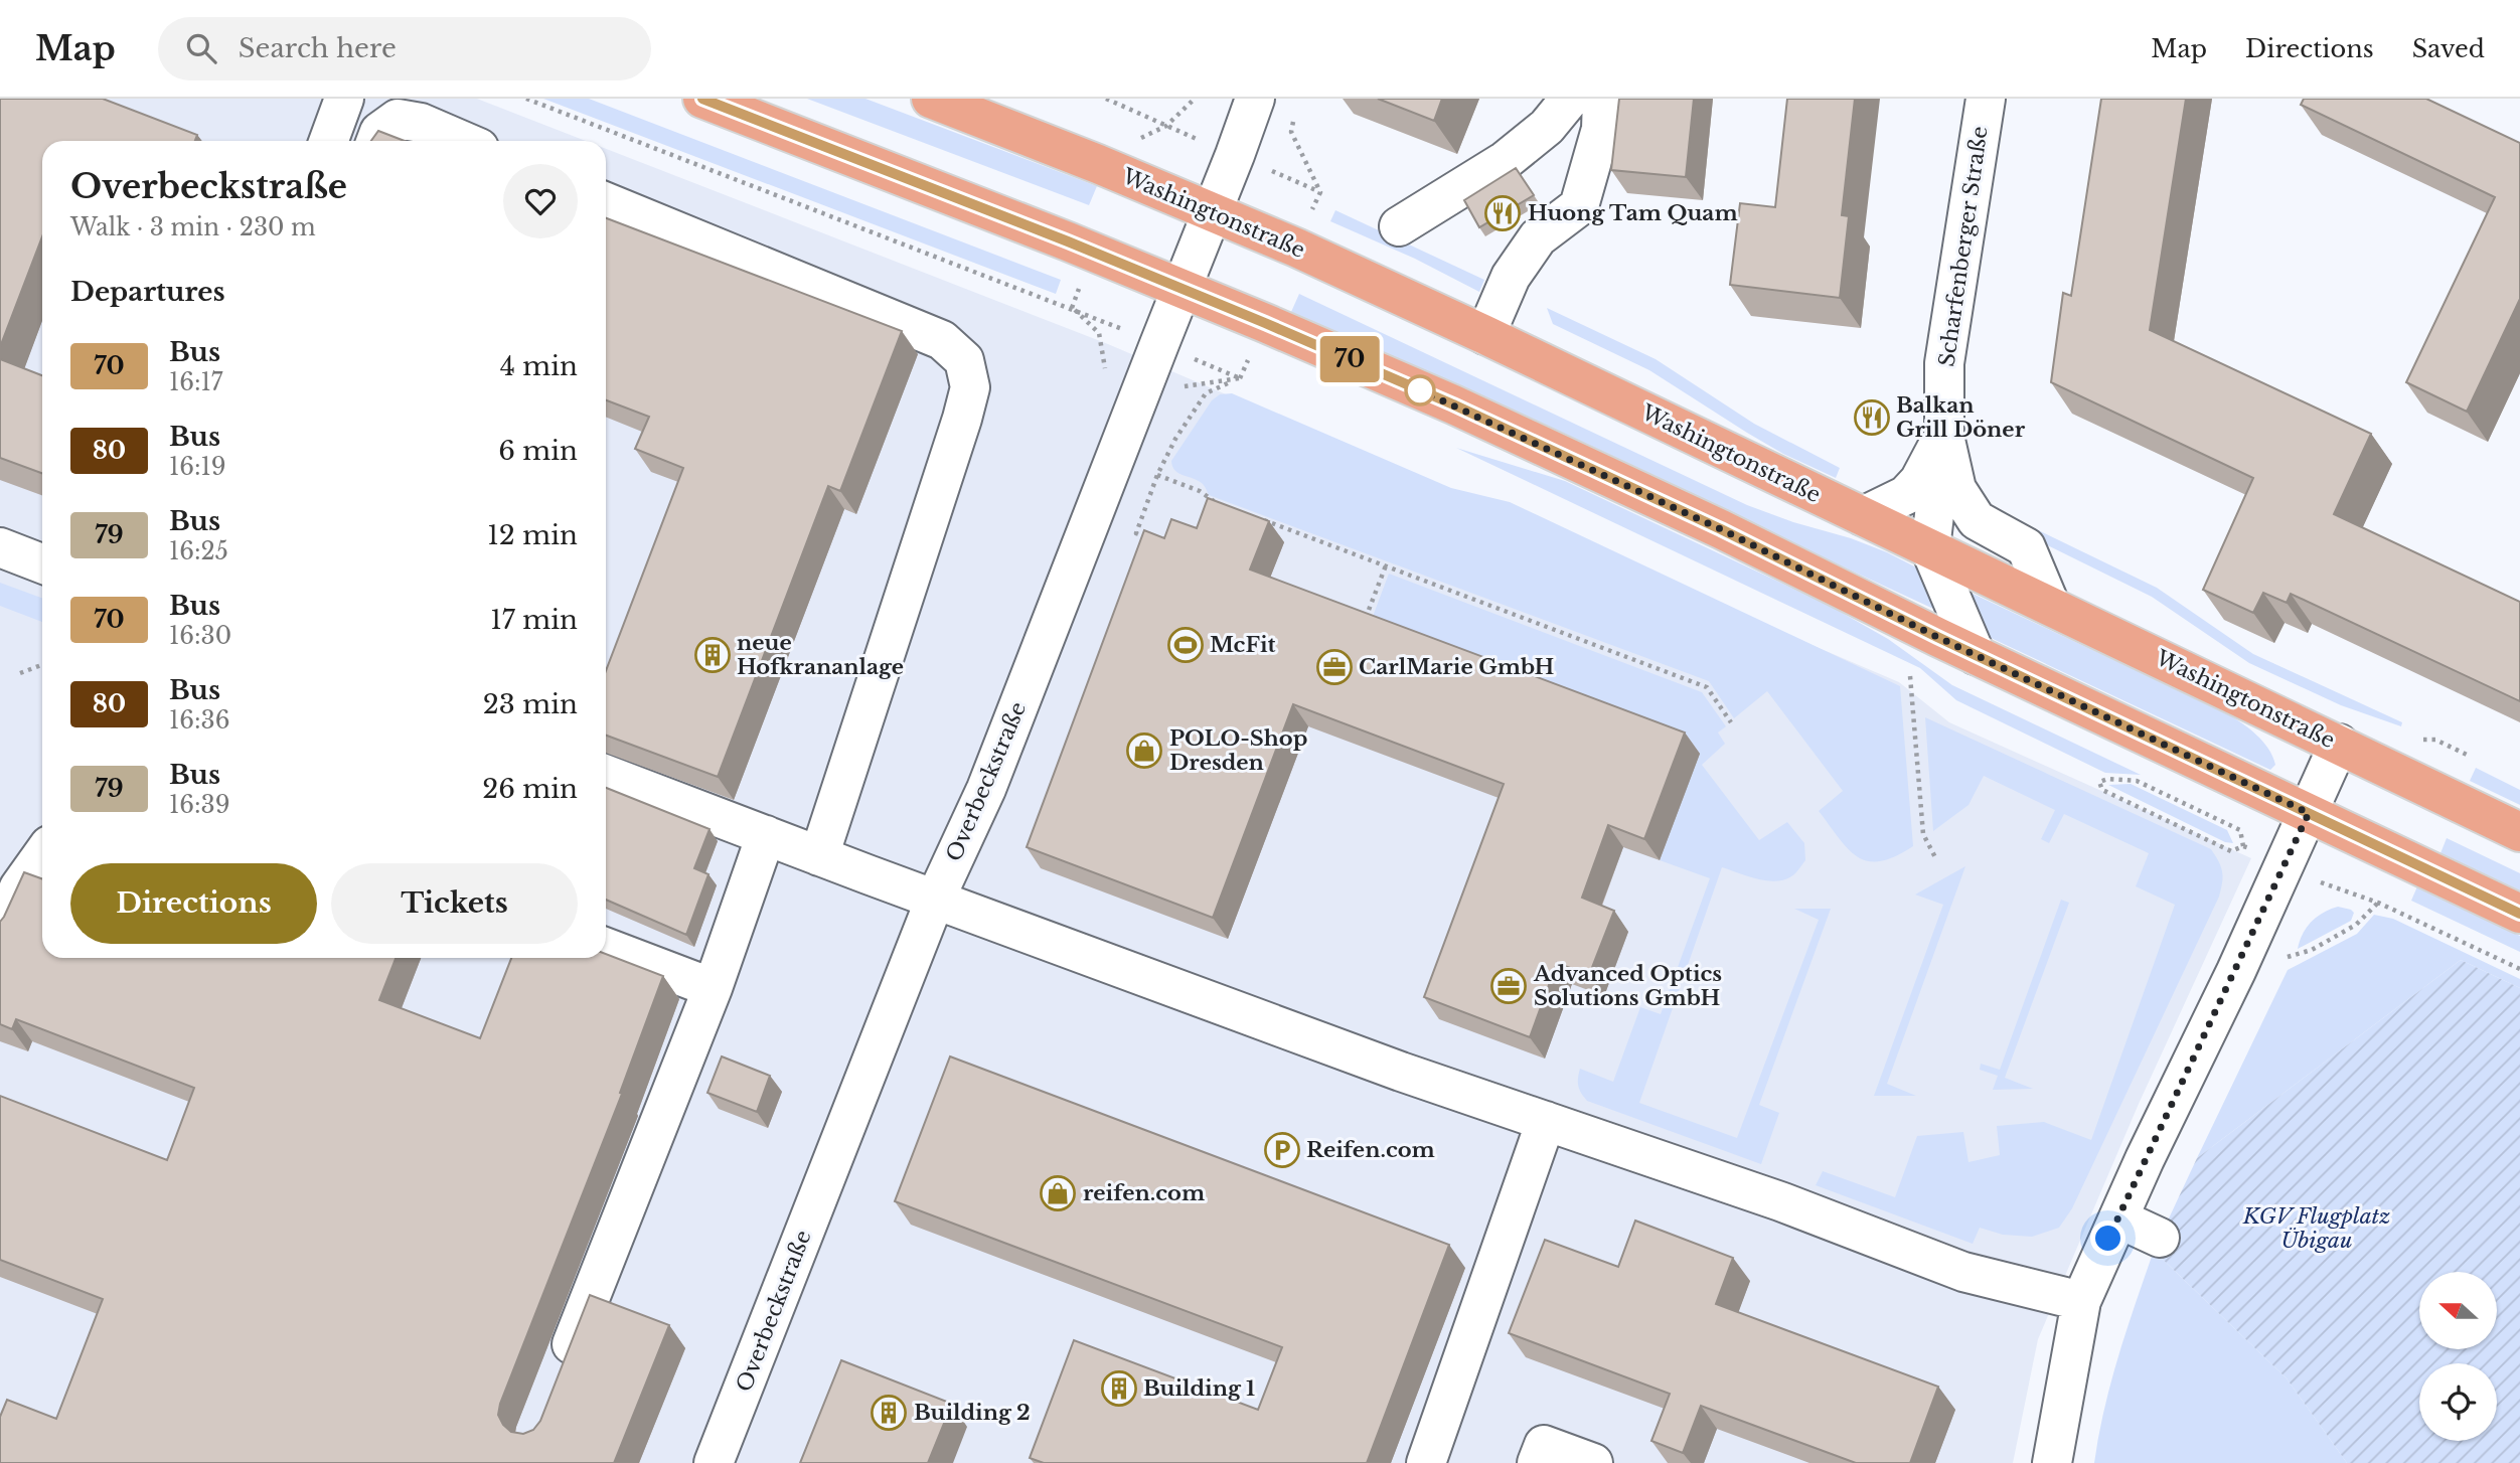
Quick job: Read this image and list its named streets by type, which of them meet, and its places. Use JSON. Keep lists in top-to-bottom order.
{
  "streets": {
    "main road": ["Washingtonstraße"],
    "street": ["Scharfenberger Straße", "Overbeckstraße"]
  },
  "crossings": [
    ["Washingtonstraße", "Scharfenberger Straße"],
    ["Washingtonstraße", "Overbeckstraße"]
  ],
  "parks": ["KGV Flugplatz Übigau"],
  "places": {
    "restaurant": ["Huong Tam Quam", "Balkan Grill Döner"],
    "sports": ["McFit"],
    "building": ["neue Hofkrananlage", "Building 1", "Building 2"],
    "office": ["CarlMarie GmbH", "Advanced Optics Solutions GmbH"],
    "shop": ["POLO-Shop Dresden", "reifen.com"],
    "parking": ["Reifen.com"]
  },
  "lines": ["bus line 70"],
  "north": "left",
  "page": {
    "header": "Map",
    "search": "Search here",
    "nav": ["Map", "Directions", "Saved"],
    "on_map": "70",
    "heading": [
      ["Overbeckstraße", "Walk · 3 min · 230 m"],
      "Departures"
    ],
    "list": [
      {
        "mark": "70",
        "name": "Bus",
        "note": "16:17",
        "value": "4 min"
      },
      {
        "mark": "80",
        "name": "Bus",
        "note": "16:19",
        "value": "6 min"
      },
      {
        "mark": "79",
        "name": "Bus",
        "note": "16:25",
        "value": "12 min"
      },
      {
        "mark": "70",
        "name": "Bus",
        "note": "16:30",
        "value": "17 min"
      },
      {
        "mark": "80",
        "name": "Bus",
        "note": "16:36",
        "value": "23 min"
      },
      {
        "mark": "79",
        "name": "Bus",
        "note": "16:39",
        "value": "26 min"
      }
    ],
    "buttons": ["Directions", "Tickets"]
  }
}
